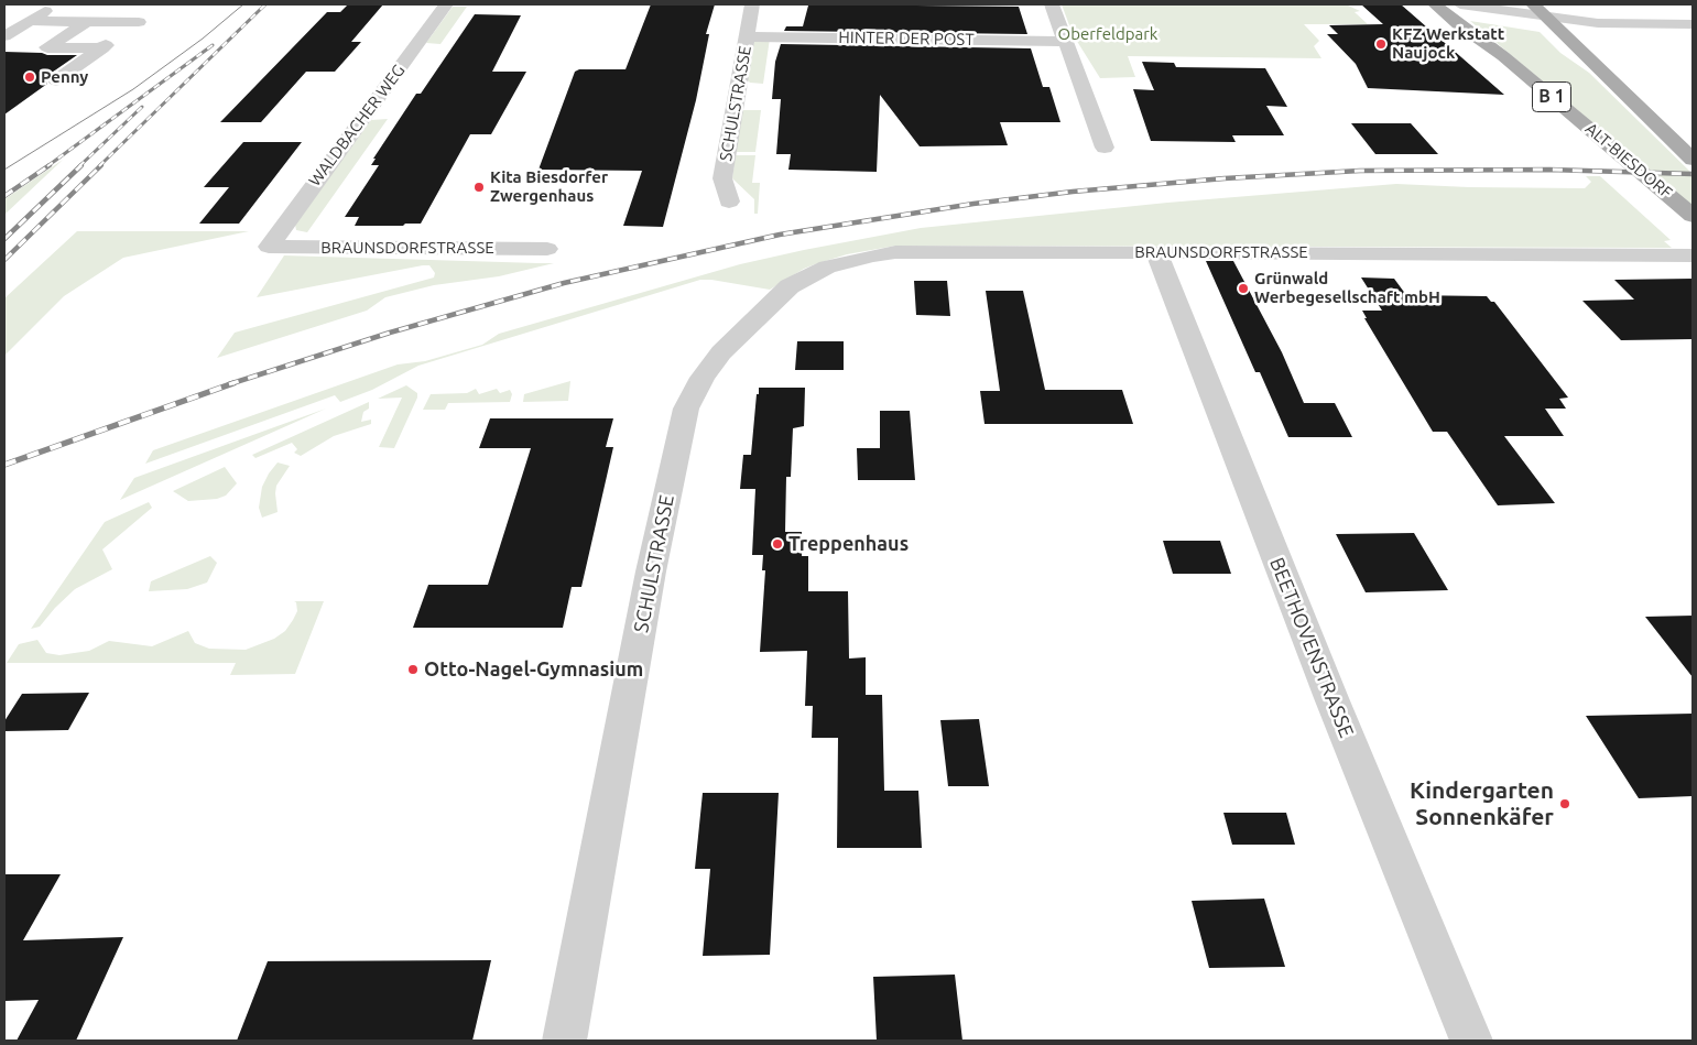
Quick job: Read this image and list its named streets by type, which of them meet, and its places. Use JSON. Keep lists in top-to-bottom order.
{
  "streets": {
    "main road": ["B 1", "ALT-BIESDORF"],
    "street": [
      "HINTER DER POST",
      "SCHULSTRASSE",
      "WALDBACHER WEG",
      "BRAUNSDORFSTRASSE",
      "BEETHOVENSTRASSE"
    ]
  },
  "crossings": [
    ["HINTER DER POST", "SCHULSTRASSE"],
    ["SCHULSTRASSE", "BRAUNSDORFSTRASSE"],
    ["WALDBACHER WEG", "BRAUNSDORFSTRASSE"],
    ["BRAUNSDORFSTRASSE", "BEETHOVENSTRASSE"]
  ],
  "parks": ["Oberfeldpark"],
  "places": [
    "KFZ Werkstatt Naujock",
    "Penny",
    "Kita Biesdorfer Zwergenhaus",
    "Grünwald Werbegesellschaft mbH",
    "Treppenhaus",
    "Otto-Nagel-Gymnasium",
    "Kindergarten Sonnenkäfer"
  ]
}
